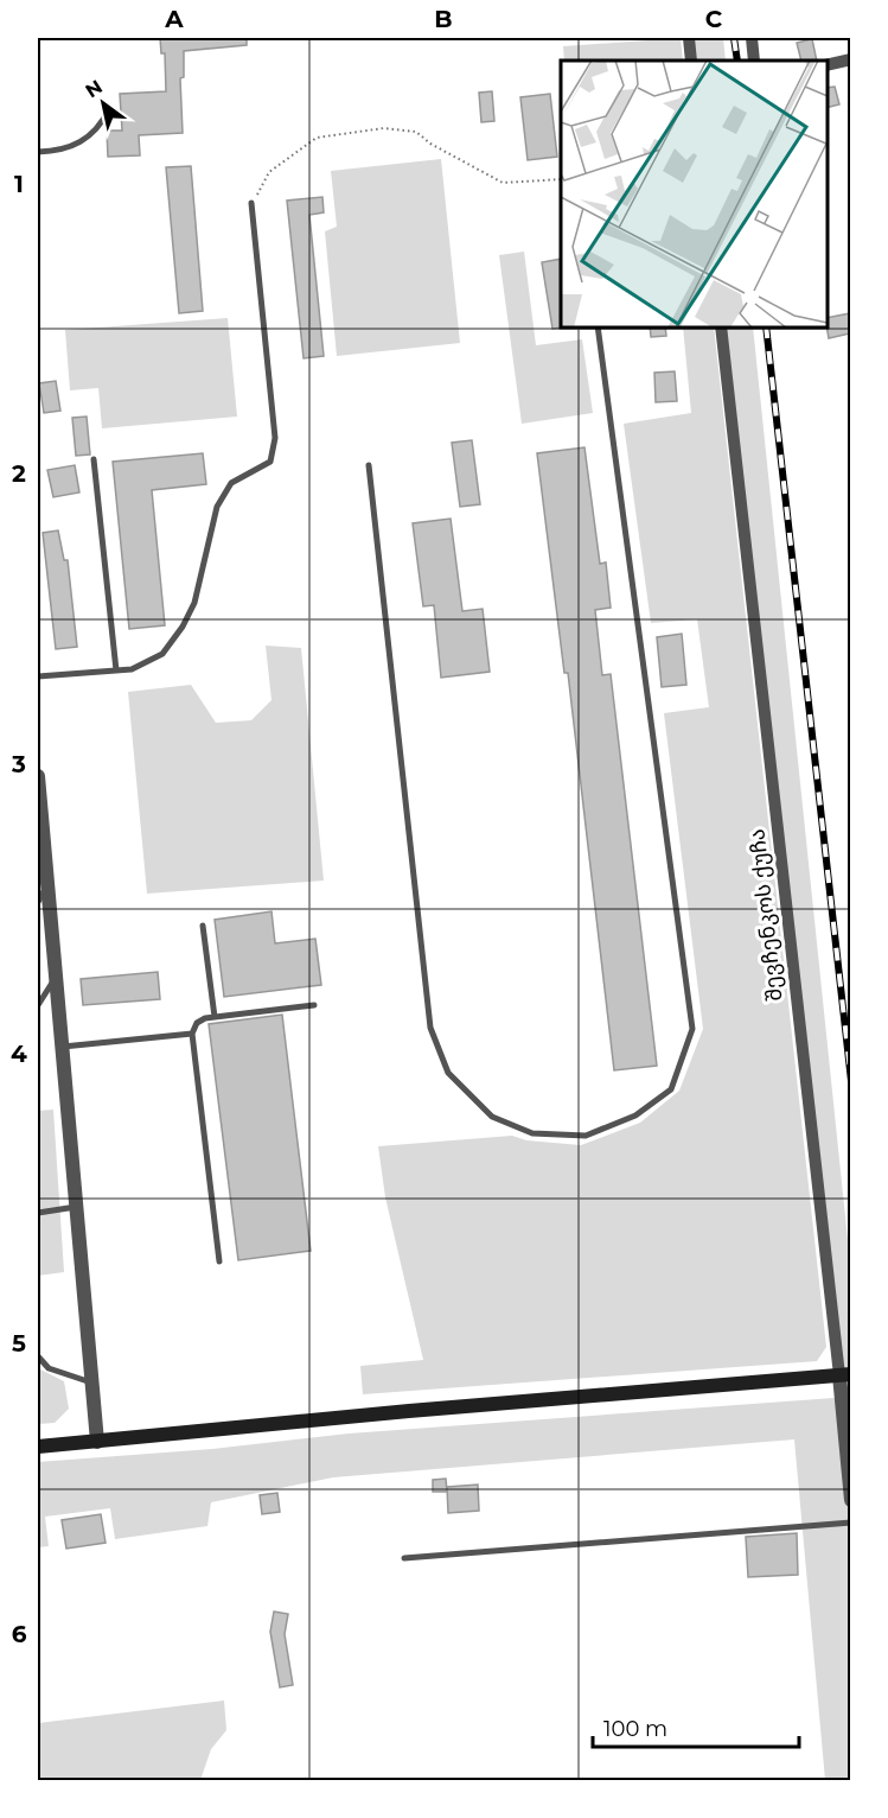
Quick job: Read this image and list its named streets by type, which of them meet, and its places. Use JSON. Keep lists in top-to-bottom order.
{
  "streets": {
    "street": ["შევჩენკოს ქუჩა"]
  },
  "scale_bar": "100 m",
  "north": "top left",
  "grid": {
    "columns": ["A", "B", "C"],
    "rows": [
      "1",
      "2",
      "3",
      "4",
      "5",
      "6"
    ]
  }
}
